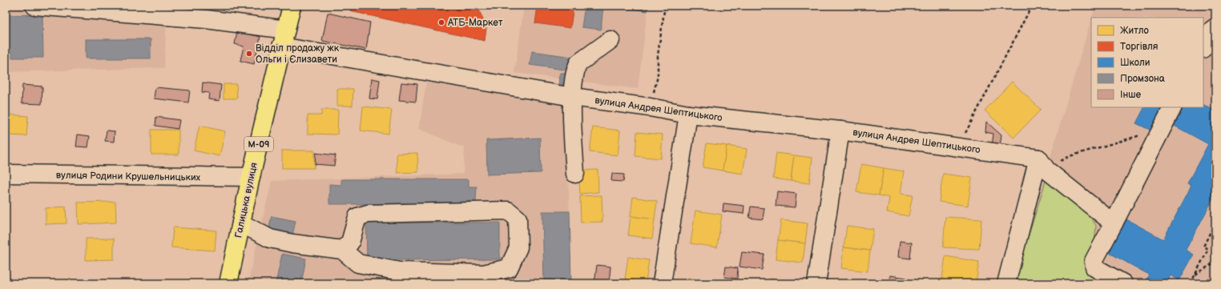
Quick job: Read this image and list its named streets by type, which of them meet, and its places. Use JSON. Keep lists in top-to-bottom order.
{
  "streets": {
    "main road": ["М-09", "Галицька вулиця"],
    "street": ["вулиця Андрея Шептицького", "вулиця Родини Крушельницьких"]
  },
  "crossings": [
    ["вулиця Андрея Шептицького", "Галицька вулиця"],
    ["вулиця Родини Крушельницьких", "Галицька вулиця"]
  ],
  "places": ["ATБ-Маркет", "Відділ продажу жк Ольги і Єлизавети"],
  "legend": [
    "Житло",
    "Торгівля",
    "Школи",
    "Промзона",
    "Інше"
  ]
}
